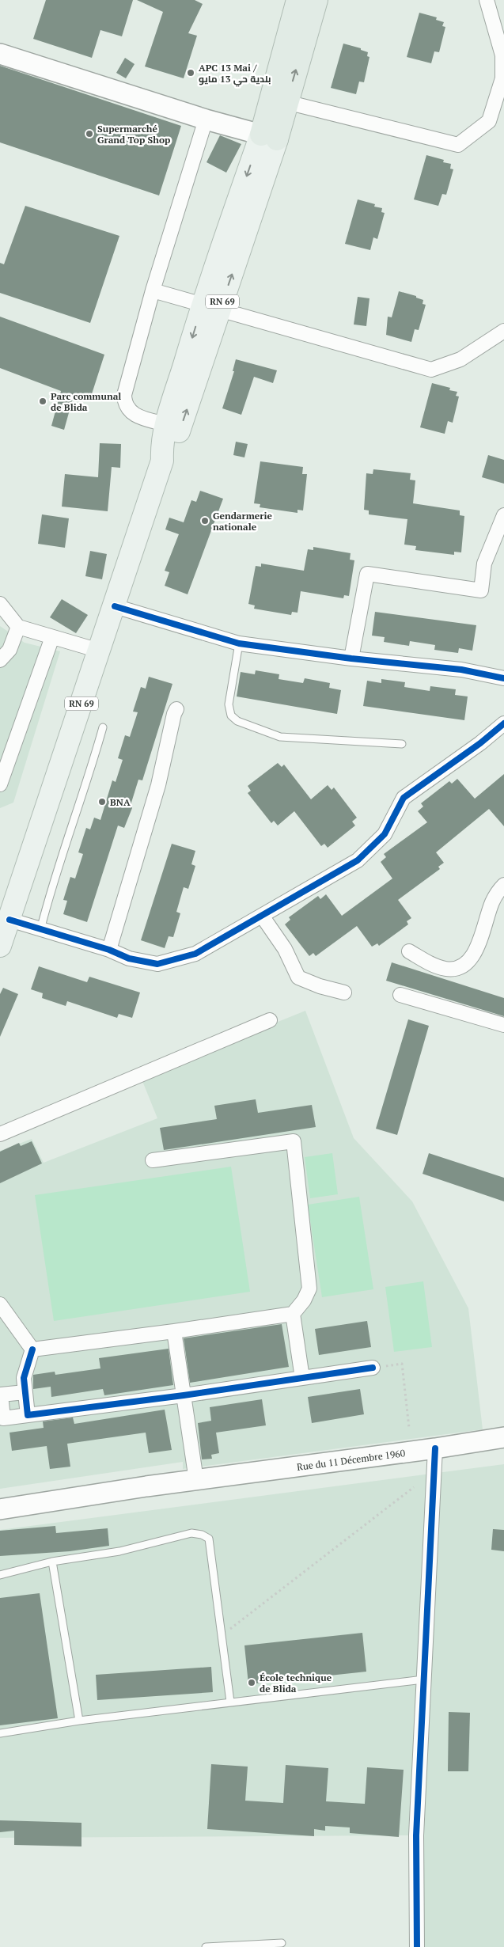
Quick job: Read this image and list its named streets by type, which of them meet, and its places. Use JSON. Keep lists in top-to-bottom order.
{
  "streets": {
    "highway": ["RN 69"],
    "main road": ["Rue du 11 Décembre 1960"]
  },
  "places": [
    "APC 13 Mai / بلدية حي 13 مايو",
    "Supermarché Grand Top Shop",
    "Parc communal de Blida",
    "Gendarmerie nationale",
    "BNA",
    "École technique de Blida"
  ]
}
